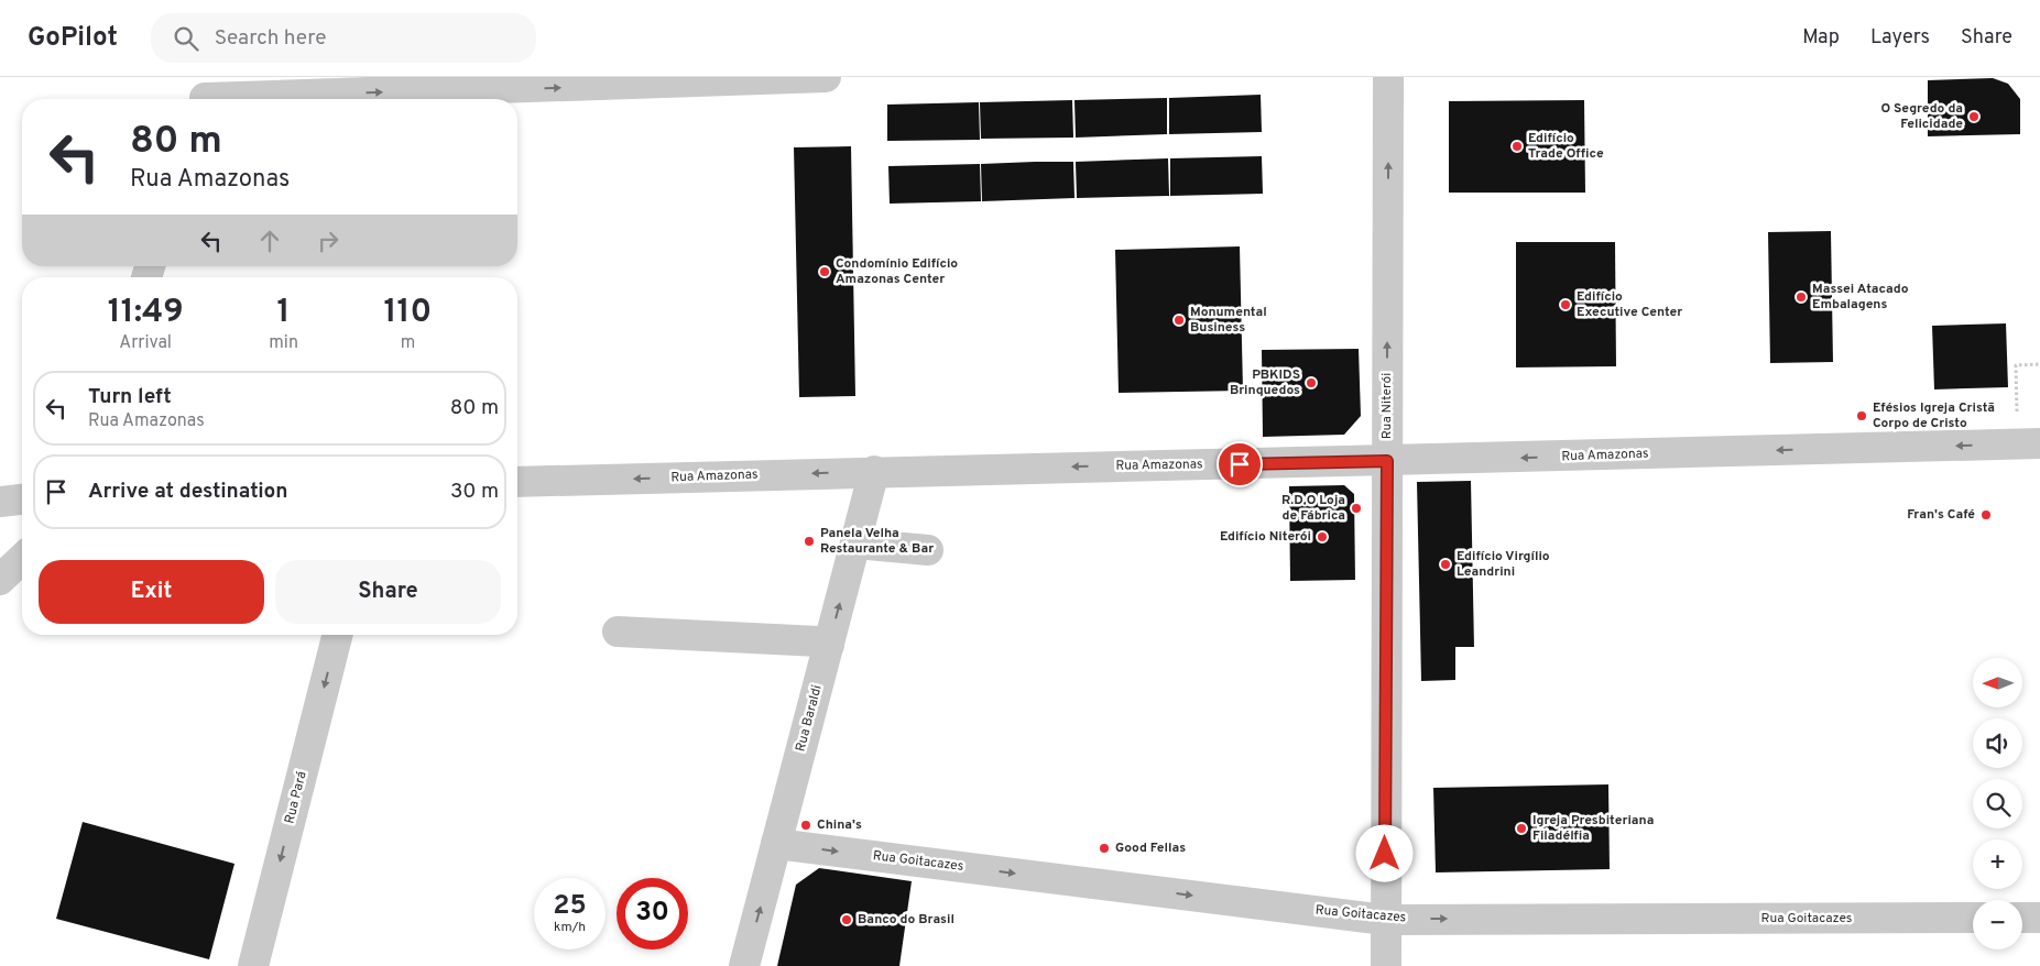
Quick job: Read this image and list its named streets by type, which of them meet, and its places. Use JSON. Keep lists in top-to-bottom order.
{
  "streets": {
    "street": [
      "Rua Niterói",
      "Rua Amazonas",
      "Rua Baraldi",
      "Rua Pará",
      "Rua Goitacazes"
    ]
  },
  "crossings": [
    ["Rua Niterói", "Rua Amazonas"],
    ["Rua Niterói", "Rua Goitacazes"],
    ["Rua Amazonas", "Rua Baraldi"],
    ["Rua Baraldi", "Rua Goitacazes"]
  ],
  "one_way": [
    "Rua Niterói",
    "Rua Amazonas",
    "Rua Baraldi",
    "Rua Pará",
    "Rua Goitacazes"
  ],
  "places": [
    "O Segredo da Felicidade",
    "Edifício Trade Office",
    "Condomínio Edifício Amazonas Center",
    "Massei Atacado Embalagens",
    "Edifício Executive Center",
    "Monumental Business",
    "PBKIDS Brinquedos",
    "Efésios Igreja Cristã Corpo de Cristo",
    "R.D.O Loja de Fábrica",
    "Fran's Café",
    "Edifício Niterói",
    "Panela Velha Restaurante & Bar",
    "Edifício Virgílio Leandrini",
    "China's",
    "Igreja Presbiteriana Filadélfia",
    "Good Fellas",
    "Banco do Brasil"
  ],
  "north": "left",
  "page": {
    "header": "GoPilot",
    "search": "Search here",
    "nav": ["Map", "Layers", "Share"],
    "turn": ["80 m", "Rua Amazonas"],
    "eta": [
      "11:49",
      "Arrival",
      "1",
      "min",
      "110",
      "m"
    ],
    "list": [
      {
        "name": "Turn left",
        "note": "Rua Amazonas",
        "value": "80 m"
      },
      {
        "name": "Arrive at destination",
        "value": "30 m"
      }
    ],
    "buttons": ["Exit", "Share"],
    "map_buttons": ["+", "−"],
    "speed": "25 km/h",
    "limit": "30"
  }
}
